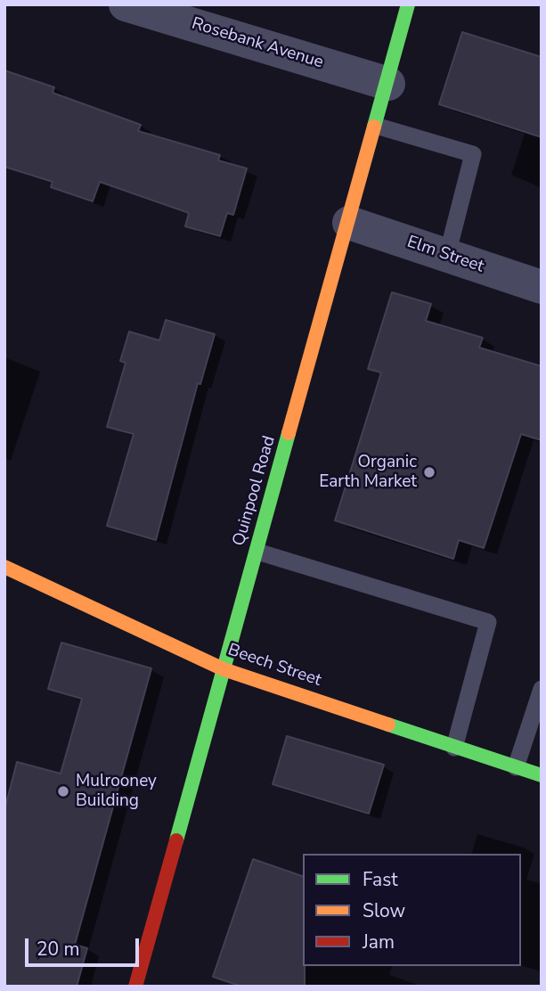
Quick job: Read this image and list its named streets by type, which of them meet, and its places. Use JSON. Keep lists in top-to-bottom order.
{
  "streets": {
    "main road": ["Quinpool Road", "Beech Street"],
    "street": ["Rosebank Avenue", "Elm Street"]
  },
  "crossings": [
    ["Rosebank Avenue", "Quinpool Road"],
    ["Elm Street", "Quinpool Road"],
    ["Quinpool Road", "Beech Street"]
  ],
  "places": ["Organic Earth Market", "Mulrooney Building"],
  "legend": ["Fast", "Slow", "Jam"],
  "scale_bar": "20 m"
}
